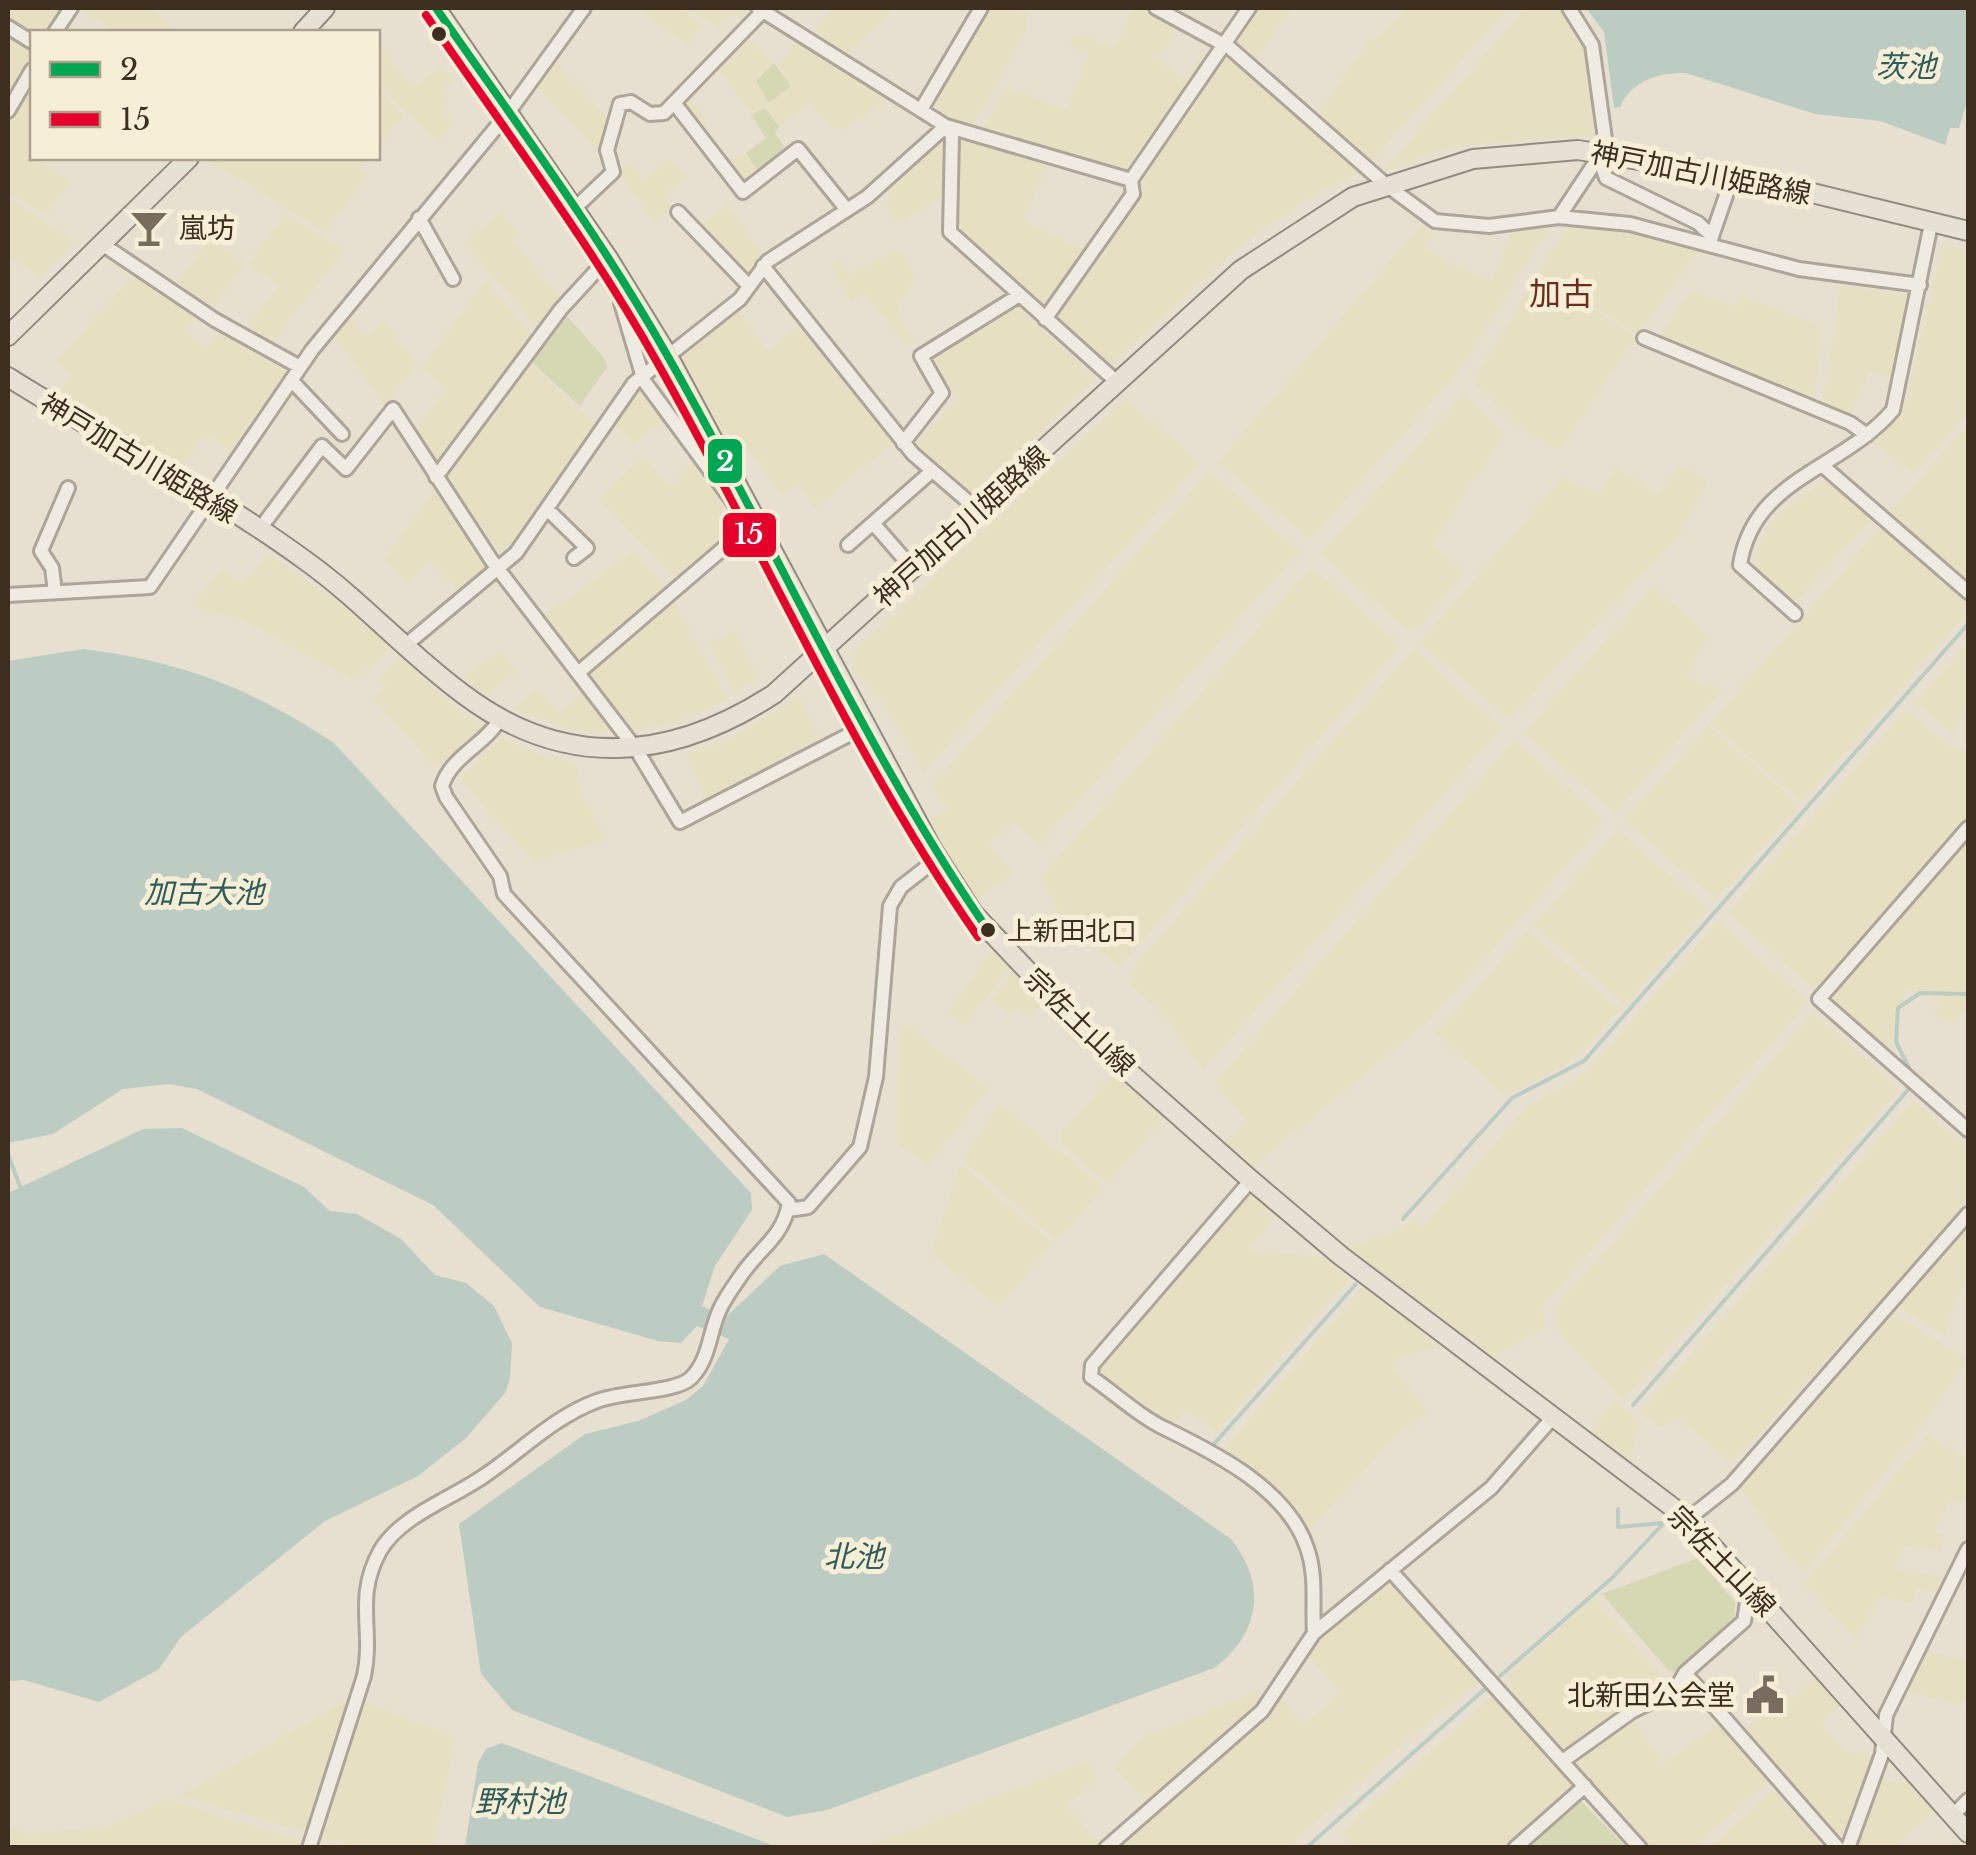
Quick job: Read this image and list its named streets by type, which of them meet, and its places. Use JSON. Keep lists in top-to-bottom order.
{
  "streets": {
    "main road": ["神戸加古川姫路線", "宗佐土山線"]
  },
  "crossings": [
    ["神戸加古川姫路線", "宗佐土山線"]
  ],
  "districts": ["加古"],
  "water": [
    "茨池",
    "加古大池",
    "北池",
    "野村池"
  ],
  "places": {
    "bar": ["嵐坊"],
    "other": ["上新田北口"],
    "public building": ["北新田公会堂"]
  },
  "lines": ["transit line 2", "transit line 15"],
  "legend": ["2", "15"]
}
